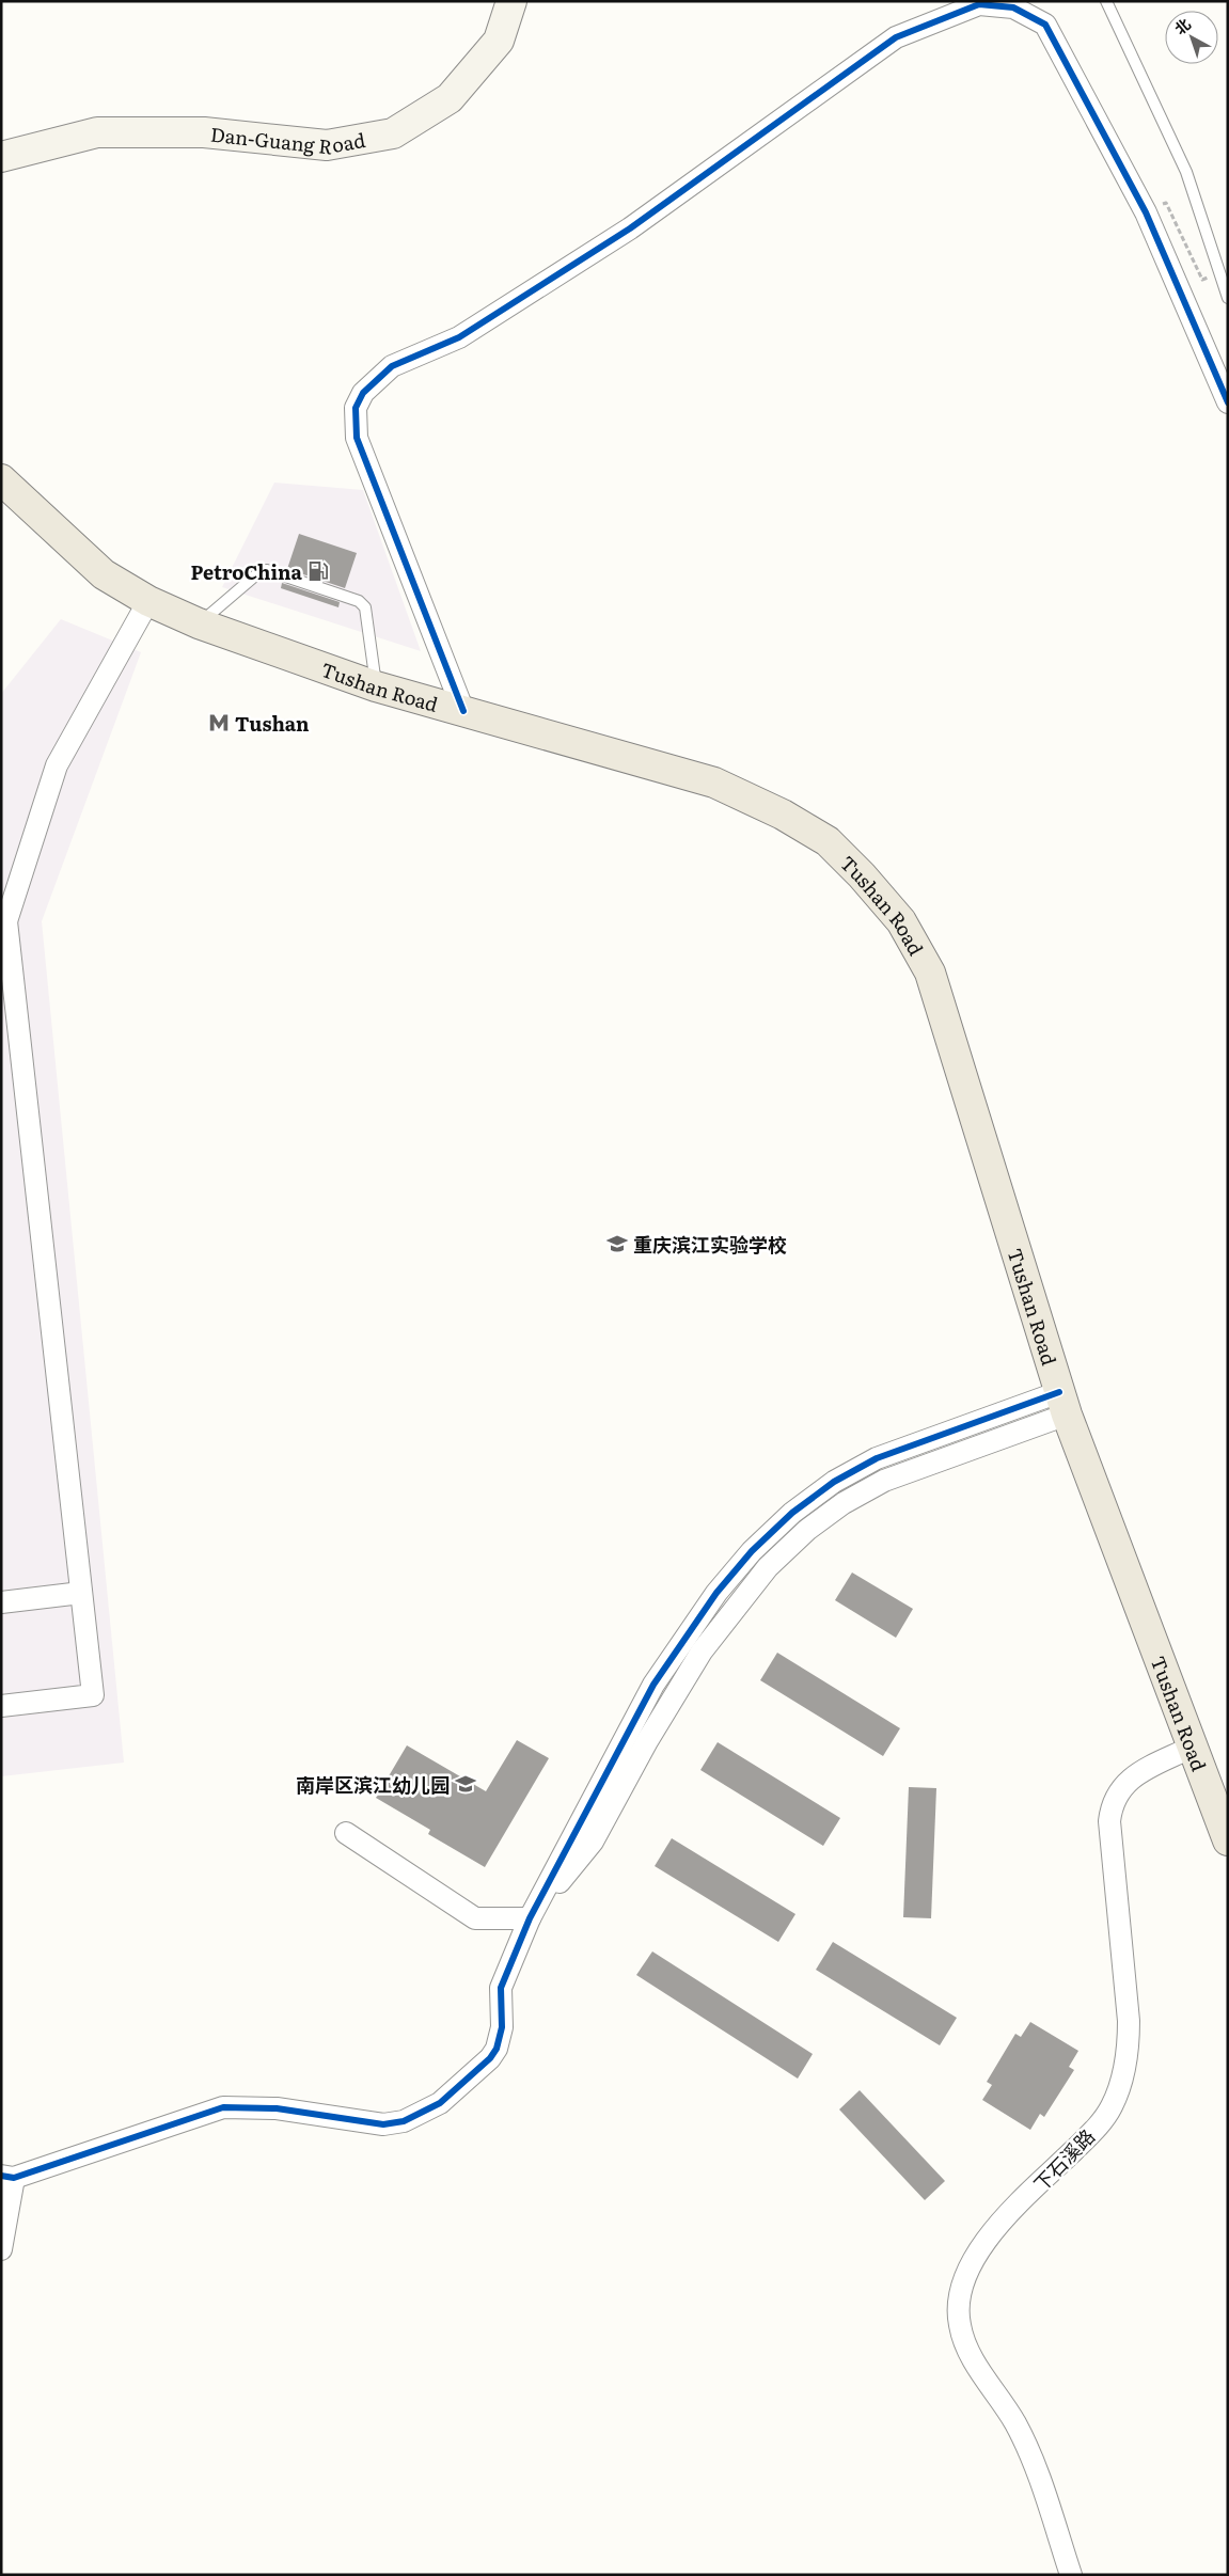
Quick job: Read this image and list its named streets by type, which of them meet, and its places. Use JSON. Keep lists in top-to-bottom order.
{
  "streets": {
    "main road": ["Dan-Guang Road", "Tushan Road"],
    "street": ["下石溪路"]
  },
  "crossings": [
    ["Tushan Road", "下石溪路"]
  ],
  "places": {
    "fuel station": ["PetroChina"],
    "metro station": ["Tushan"],
    "school or university": ["重庆滨江实验学校", "南岸区滨江幼儿园"]
  },
  "north": "top left"
}
